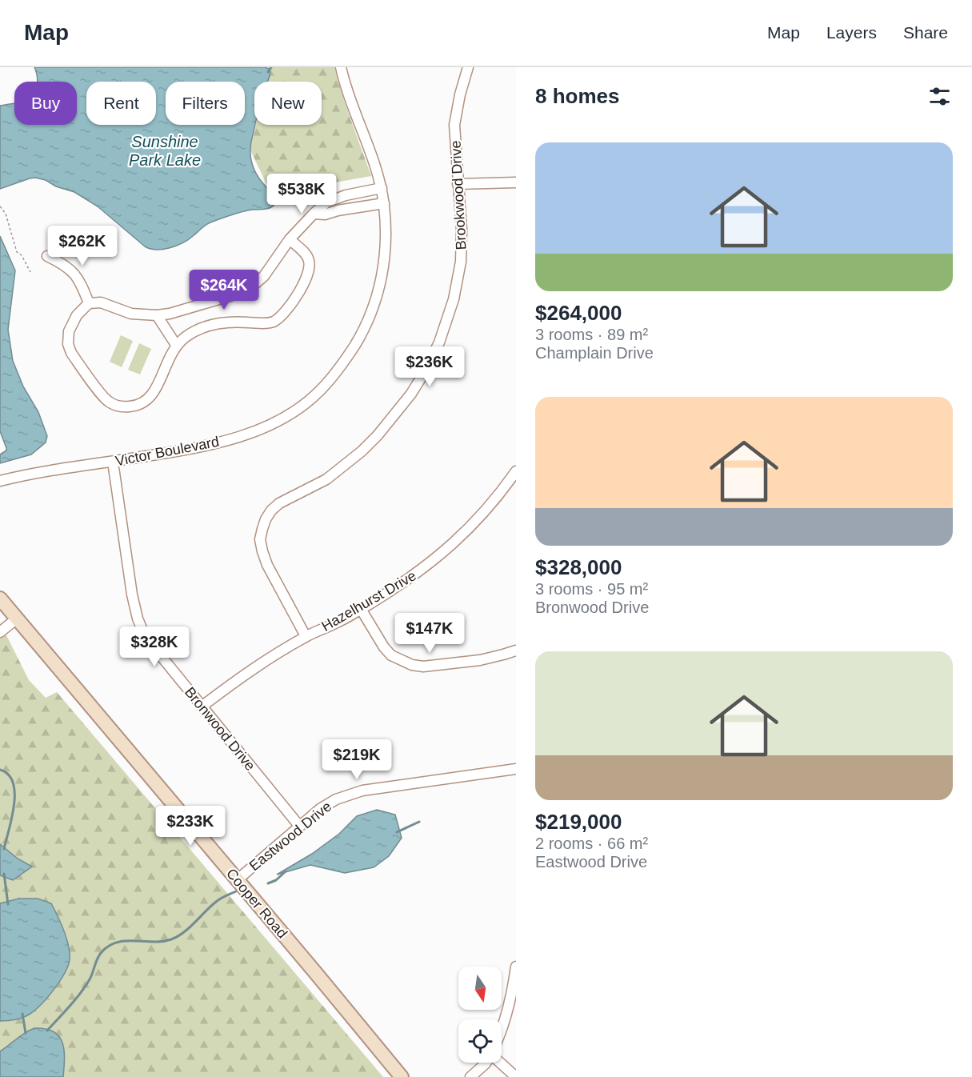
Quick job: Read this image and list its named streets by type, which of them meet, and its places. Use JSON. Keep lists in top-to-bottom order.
{
  "streets": {
    "street": [
      "Brookwood Drive",
      "Victor Boulevard",
      "Hazelhurst Drive",
      "Bronwood Drive",
      "Eastwood Drive",
      "Cooper Road"
    ]
  },
  "crossings": [
    ["Brookwood Drive", "Hazelhurst Drive"],
    ["Victor Boulevard", "Bronwood Drive"],
    ["Hazelhurst Drive", "Bronwood Drive"],
    ["Bronwood Drive", "Eastwood Drive"],
    ["Eastwood Drive", "Cooper Road"]
  ],
  "water": ["Sunshine Park Lake"],
  "north": "bottom",
  "page": {
    "header": "Map",
    "nav": ["Map", "Layers", "Share"],
    "heading": "8 homes",
    "chip": [
      "Buy",
      "Rent",
      "Filters",
      "New"
    ],
    "list": [
      {
        "name": "$264,000",
        "note": "3 rooms · 89 m² · Champlain Drive"
      },
      {
        "name": "$328,000",
        "note": "3 rooms · 95 m² · Bronwood Drive"
      },
      {
        "name": "$219,000",
        "note": "2 rooms · 66 m² · Eastwood Drive"
      }
    ],
    "price": [
      "$538K",
      "$262K",
      "$264K",
      "$236K",
      "$147K",
      "$328K",
      "$219K",
      "$233K"
    ]
  }
}
